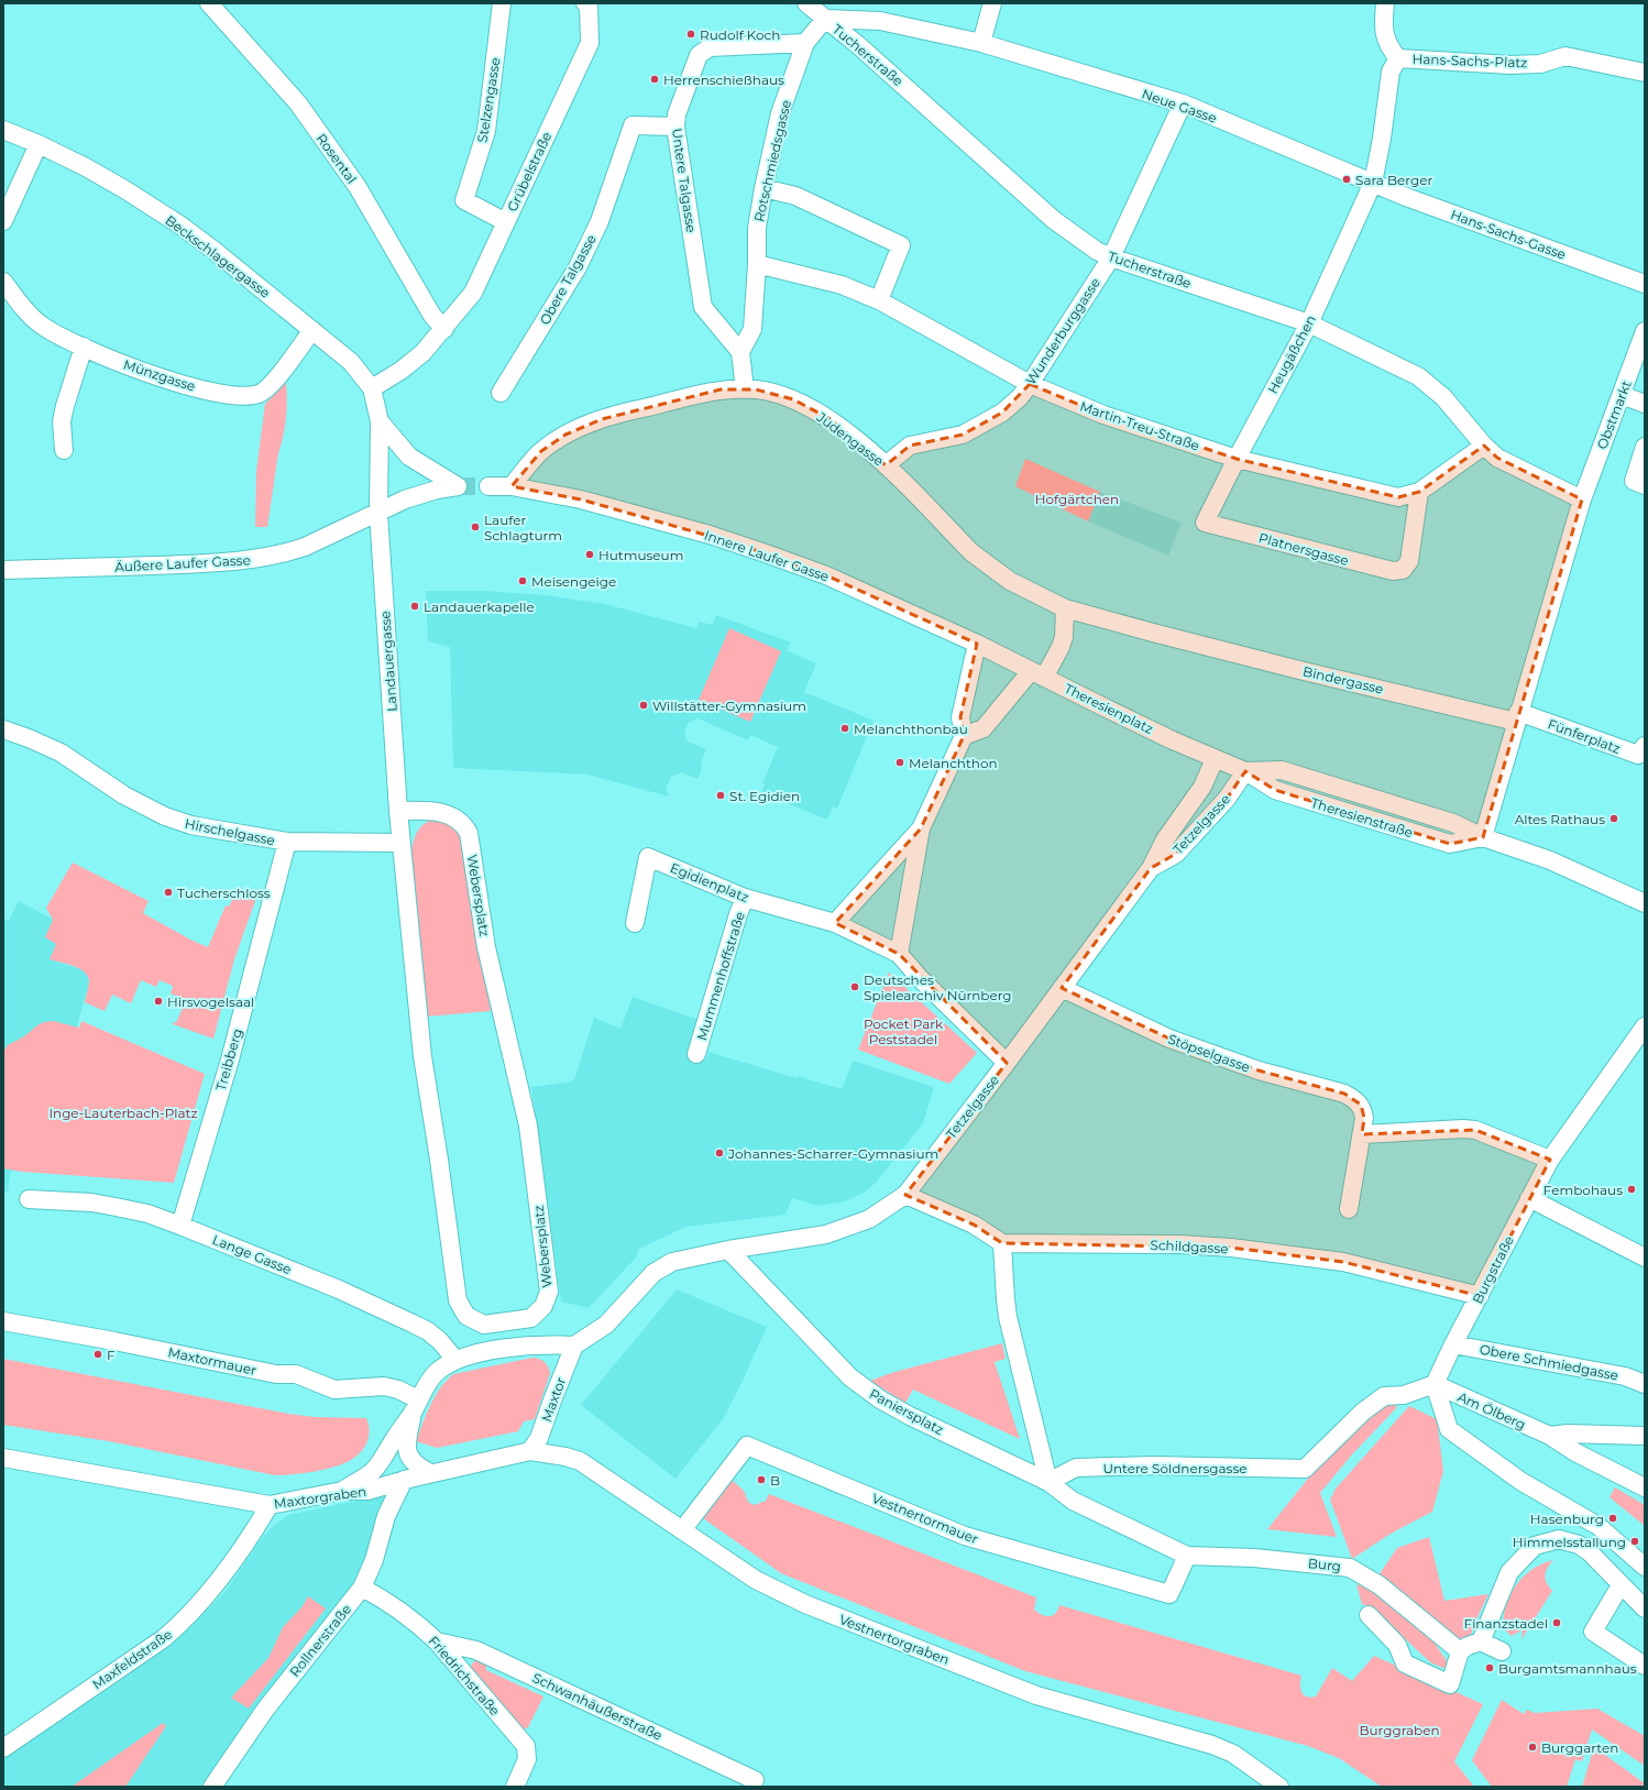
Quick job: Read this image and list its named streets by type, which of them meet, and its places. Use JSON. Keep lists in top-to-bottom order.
{
  "streets": {
    "street": [
      "Tucherstraße",
      "Hans-Sachs-Platz",
      "Stelzengasse",
      "Neue Gasse",
      "Rosental",
      "Rotschmiedsgasse",
      "Grübelstraße",
      "Untere Talgasse",
      "Hans-Sachs-Gasse",
      "Beckschlagergasse",
      "Obere Talgasse",
      "Wunderburggasse",
      "Heugäßchen",
      "Münzgasse",
      "Obstmarkt",
      "Martin-Treu-Straße",
      "Judengasse",
      "Platnersgasse",
      "Innere Laufer Gasse",
      "Äußere Laufer Gasse",
      "Landauergasse",
      "Bindergasse",
      "Theresienplatz",
      "Fünferplatz",
      "Theresienstraße",
      "Tetzelgasse",
      "Hirschelgasse",
      "Egidienplatz",
      "Webersplatz",
      "Mummenhoffstraße",
      "Stöpselgasse",
      "Treibberg",
      "Schildgasse",
      "Lange Gasse",
      "Burgstraße",
      "Maxtormauer",
      "Obere Schmiedgasse",
      "Maxtor",
      "Am Ölberg",
      "Paniersplatz",
      "Untere Söldnersgasse",
      "Maxtorgraben",
      "Vestnertormauer",
      "Burg",
      "Vestnertorgraben",
      "Rollnerstraße",
      "Maxfeldstraße",
      "Friedrichstraße",
      "Schwanhäußerstraße"
    ]
  },
  "crossings": [
    ["Tucherstraße", "Neue Gasse"],
    ["Tucherstraße", "Rotschmiedsgasse"],
    ["Tucherstraße", "Wunderburggasse"],
    ["Tucherstraße", "Heugäßchen"],
    ["Tucherstraße", "Martin-Treu-Straße"],
    ["Hans-Sachs-Platz", "Neue Gasse"],
    ["Hans-Sachs-Platz", "Hans-Sachs-Gasse"],
    ["Hans-Sachs-Platz", "Heugäßchen"],
    ["Stelzengasse", "Grübelstraße"],
    ["Neue Gasse", "Rotschmiedsgasse"],
    ["Neue Gasse", "Hans-Sachs-Gasse"],
    ["Neue Gasse", "Wunderburggasse"],
    ["Neue Gasse", "Heugäßchen"],
    ["Rosental", "Grübelstraße"],
    ["Rotschmiedsgasse", "Untere Talgasse"],
    ["Rotschmiedsgasse", "Martin-Treu-Straße"],
    ["Grübelstraße", "Beckschlagergasse"],
    ["Untere Talgasse", "Obere Talgasse"],
    ["Hans-Sachs-Gasse", "Heugäßchen"],
    ["Beckschlagergasse", "Münzgasse"],
    ["Beckschlagergasse", "Äußere Laufer Gasse"],
    ["Beckschlagergasse", "Landauergasse"],
    ["Wunderburggasse", "Martin-Treu-Straße"],
    ["Wunderburggasse", "Judengasse"],
    ["Heugäßchen", "Martin-Treu-Straße"],
    ["Heugäßchen", "Platnersgasse"],
    ["Obstmarkt", "Bindergasse"],
    ["Obstmarkt", "Fünferplatz"],
    ["Martin-Treu-Straße", "Platnersgasse"],
    ["Judengasse", "Innere Laufer Gasse"],
    ["Judengasse", "Bindergasse"],
    ["Innere Laufer Gasse", "Theresienplatz"],
    ["Äußere Laufer Gasse", "Landauergasse"],
    ["Landauergasse", "Webersplatz"],
    ["Bindergasse", "Fünferplatz"],
    ["Theresienplatz", "Theresienstraße"],
    ["Theresienstraße", "Tetzelgasse"],
    ["Tetzelgasse", "Stöpselgasse"],
    ["Tetzelgasse", "Paniersplatz"],
    ["Hirschelgasse", "Webersplatz"],
    ["Hirschelgasse", "Treibberg"],
    ["Egidienplatz", "Mummenhoffstraße"],
    ["Treibberg", "Lange Gasse"],
    ["Schildgasse", "Burgstraße"],
    ["Burgstraße", "Obere Schmiedgasse"],
    ["Burgstraße", "Am Ölberg"],
    ["Burgstraße", "Untere Söldnersgasse"],
    ["Maxtor", "Maxtorgraben"],
    ["Maxtor", "Vestnertorgraben"],
    ["Am Ölberg", "Untere Söldnersgasse"],
    ["Paniersplatz", "Untere Söldnersgasse"],
    ["Paniersplatz", "Vestnertormauer"],
    ["Paniersplatz", "Burg"],
    ["Maxtorgraben", "Vestnertorgraben"],
    ["Maxtorgraben", "Rollnerstraße"],
    ["Maxtorgraben", "Maxfeldstraße"],
    ["Vestnertormauer", "Burg"],
    ["Vestnertormauer", "Vestnertorgraben"],
    ["Rollnerstraße", "Friedrichstraße"],
    ["Friedrichstraße", "Schwanhäußerstraße"]
  ],
  "parks": [
    "Hofgärtchen",
    "Pocket Park Peststadel",
    "Inge-Lauterbach-Platz",
    "Burggraben"
  ],
  "places": [
    "Rudolf Koch",
    "Herrenschießhaus",
    "Sara Berger",
    "Laufer Schlagturm",
    "Hutmuseum",
    "Meisengeige",
    "Landauerkapelle",
    "Willstätter-Gymnasium",
    "Melanchthonbau",
    "Melanchthon",
    "St. Egidien",
    "Altes Rathaus",
    "Tucherschloss",
    "Deutsches Spielearchiv Nürnberg",
    "Hirsvogelsaal",
    "Johannes-Scharrer-Gymnasium",
    "Fembohaus",
    "F",
    "B",
    "Hasenburg",
    "Himmelsstallung",
    "Finanzstadel",
    "Burgamtsmannhaus",
    "Burggarten"
  ]
}
